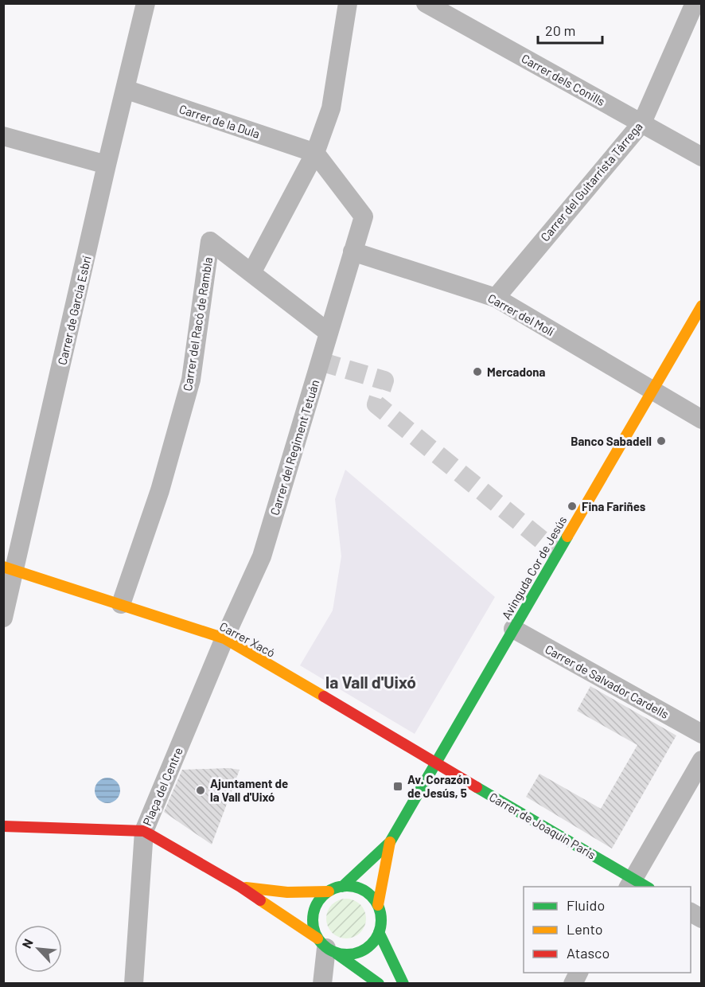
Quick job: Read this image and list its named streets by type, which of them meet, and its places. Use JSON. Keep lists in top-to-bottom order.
{
  "streets": {
    "street": [
      "Carrer dels Conills",
      "Carrer de la Dula",
      "Carrer del Guitarrista Tárrega",
      "Carrer de García Esbrí",
      "Carrer del Molí",
      "Carrer del Racó de Rambla",
      "Carrer del Regiment Tetuán",
      "Avinguda Cor de Jesús",
      "Carrer Xacó",
      "Carrer de Salvador Cardells",
      "Plaça del Centre",
      "Carrer de Joaquín Paris"
    ]
  },
  "crossings": [
    ["Carrer dels Conills", "Carrer del Guitarrista Tárrega"],
    ["Carrer de la Dula", "Carrer de García Esbrí"],
    ["Carrer de la Dula", "Carrer del Regiment Tetuán"],
    ["Carrer del Guitarrista Tárrega", "Carrer del Molí"],
    ["Carrer de García Esbrí", "Carrer Xacó"],
    ["Carrer del Molí", "Carrer del Regiment Tetuán"],
    ["Carrer del Molí", "Avinguda Cor de Jesús"],
    ["Carrer del Racó de Rambla", "Carrer del Regiment Tetuán"],
    ["Carrer del Racó de Rambla", "Carrer Xacó"],
    ["Carrer del Regiment Tetuán", "Carrer Xacó"],
    ["Carrer del Regiment Tetuán", "Plaça del Centre"],
    ["Avinguda Cor de Jesús", "Carrer Xacó"],
    ["Avinguda Cor de Jesús", "Carrer de Salvador Cardells"],
    ["Avinguda Cor de Jesús", "Carrer de Joaquín Paris"],
    ["Carrer Xacó", "Plaça del Centre"],
    ["Carrer Xacó", "Carrer de Joaquín Paris"]
  ],
  "districts": ["la Vall d'Uixó"],
  "places": {
    "other": [
      "Mercadona",
      "Banco Sabadell",
      "Fina Fariñes",
      "Ajuntament de la Vall d'Uixó"
    ],
    "transit": ["Av. Corazón de Jesús, 5"]
  },
  "legend": ["Fluido", "Lento", "Atasco"],
  "scale_bar": "20 m",
  "north": "top left"
}
